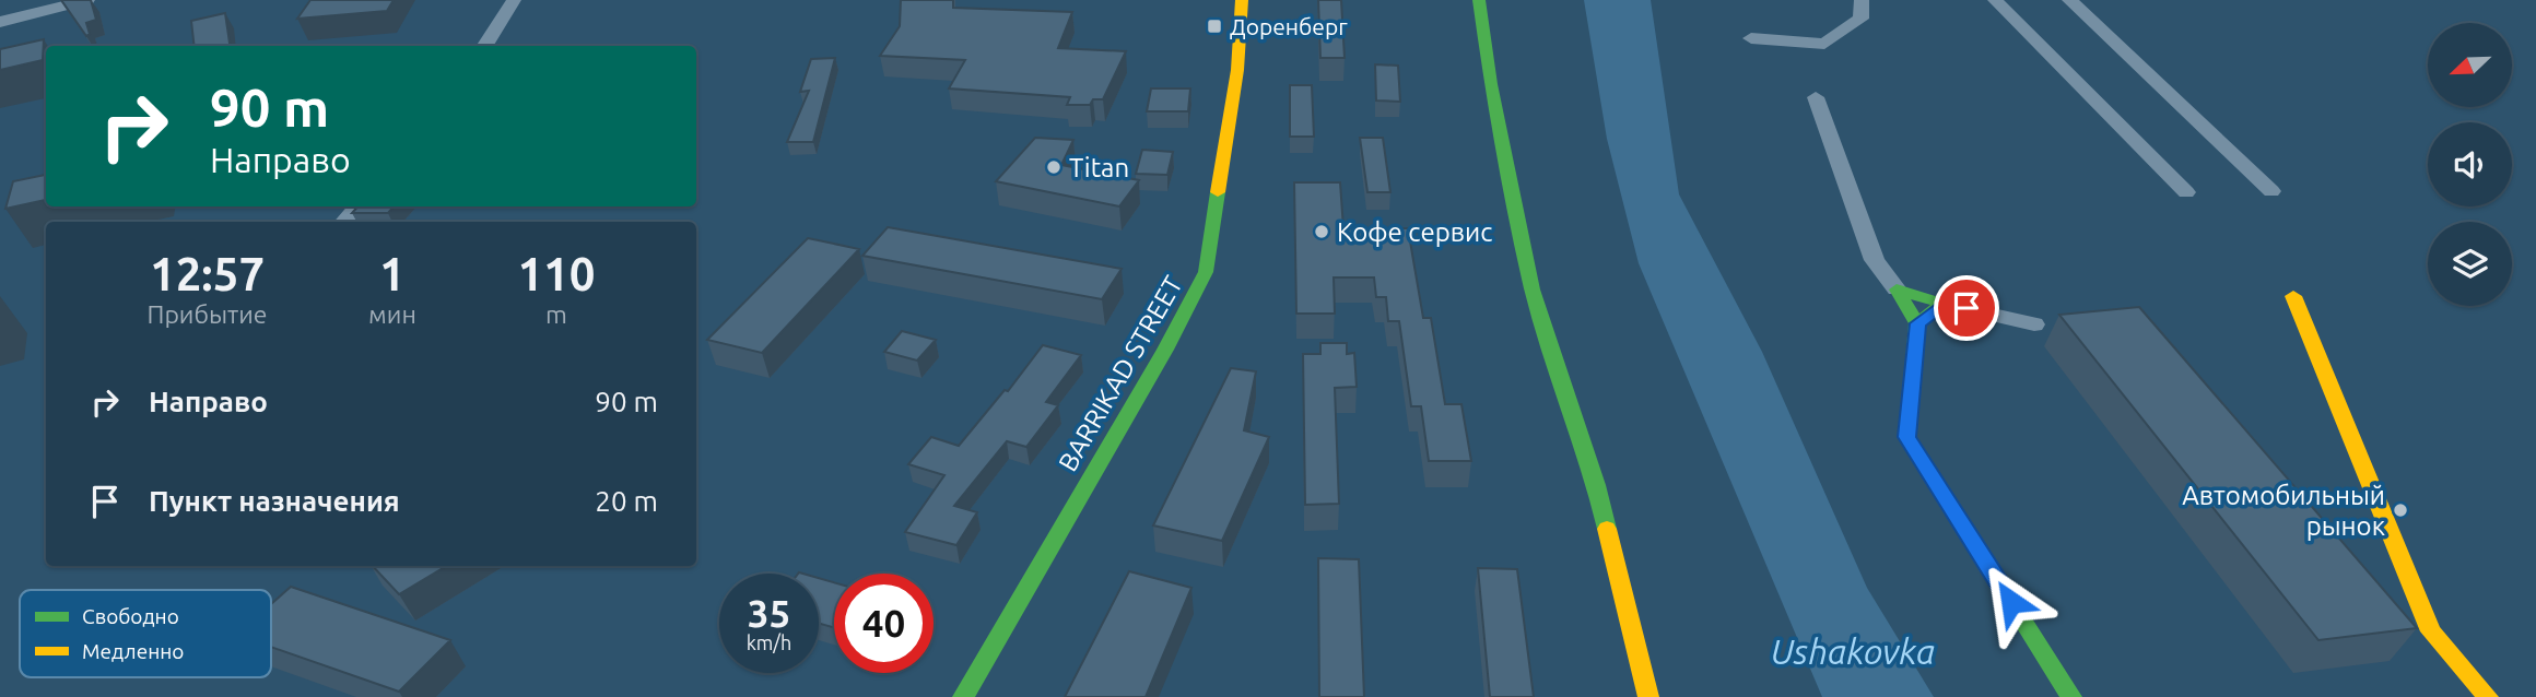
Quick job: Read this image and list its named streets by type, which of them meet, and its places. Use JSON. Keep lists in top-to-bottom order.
{
  "streets": {
    "street": ["BARRIKAD STREET"]
  },
  "water": ["Ushakovka"],
  "places": {
    "transit": ["Доренберг"],
    "other": ["Titan", "Кофе сервис", "Автомобильный рынок"]
  },
  "legend": ["Свободно", "Медленно"],
  "north": "bottom left",
  "page": {
    "turn": ["90 m", "Направо"],
    "eta": [
      "12:57",
      "Прибытие",
      "1",
      "мин",
      "110",
      "m"
    ],
    "list": [
      {
        "name": "Направо",
        "value": "90 m"
      },
      {
        "name": "Пункт назначения",
        "value": "20 m"
      }
    ],
    "speed": "35 km/h",
    "limit": "40"
  }
}
